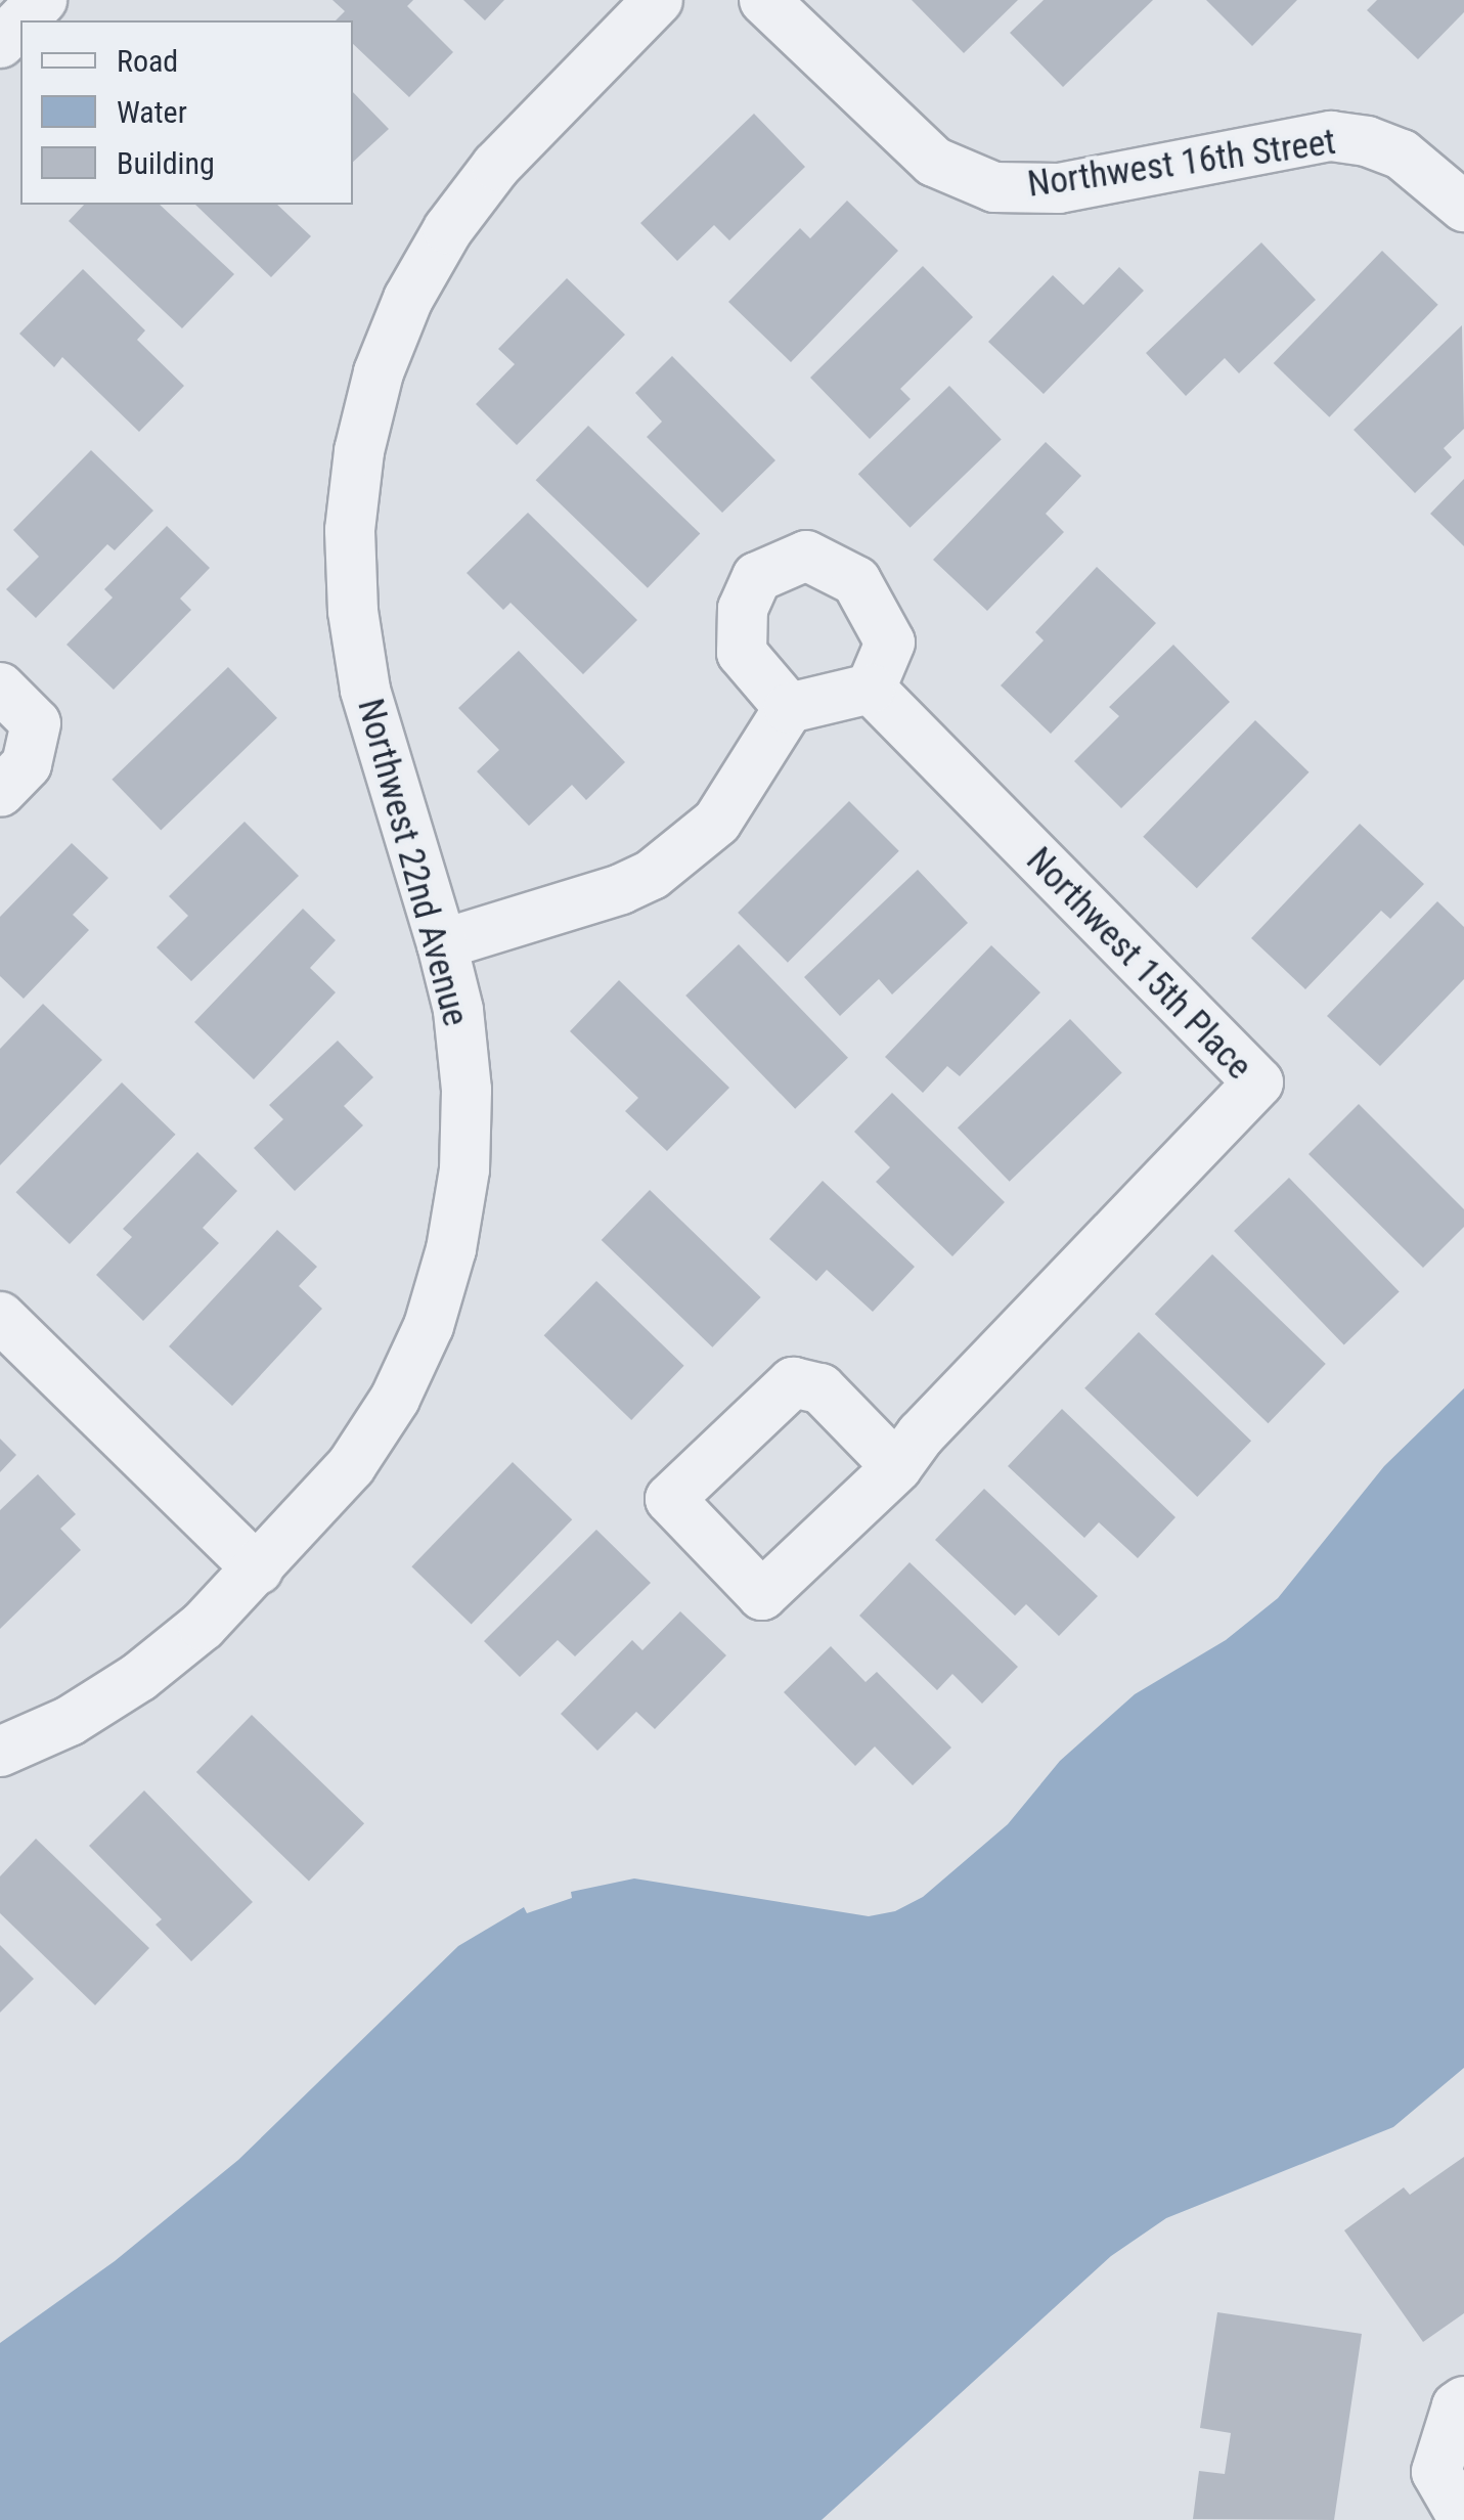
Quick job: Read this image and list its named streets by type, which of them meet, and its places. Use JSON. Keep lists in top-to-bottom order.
{
  "streets": {
    "street": ["Northwest 16th Street", "Northwest 22nd Avenue", "Northwest 15th Place"]
  },
  "legend": ["Road", "Water", "Building"]
}
